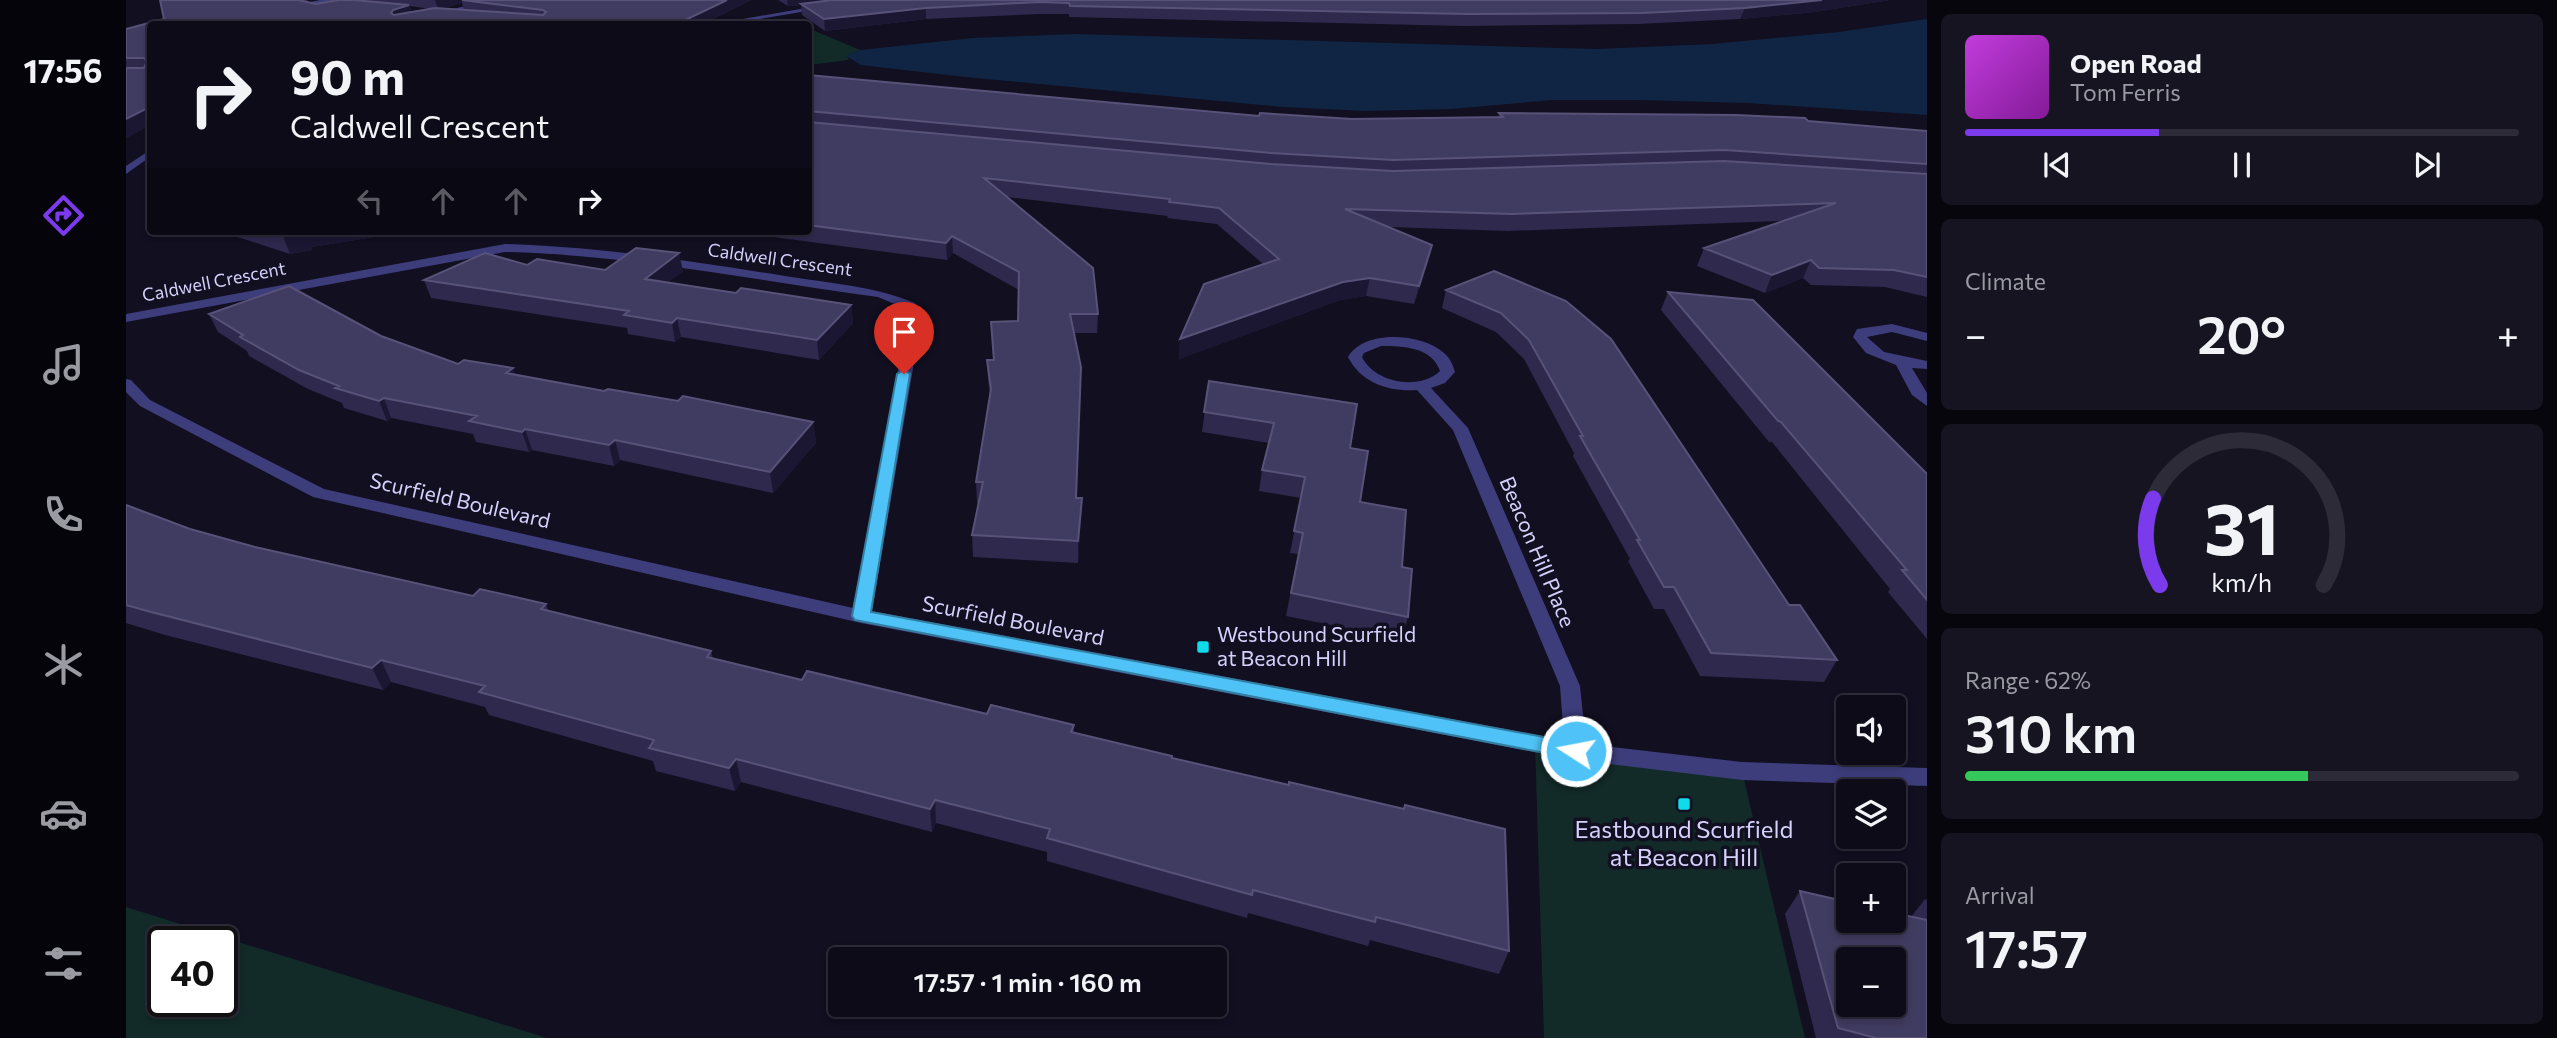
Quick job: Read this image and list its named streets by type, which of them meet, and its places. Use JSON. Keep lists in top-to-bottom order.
{
  "streets": {
    "street": ["Caldwell Crescent", "Scurfield Boulevard", "Beacon Hill Place"]
  },
  "crossings": [
    ["Caldwell Crescent", "Scurfield Boulevard"],
    ["Scurfield Boulevard", "Beacon Hill Place"]
  ],
  "places": {
    "transit": ["Westbound Scurfield at Beacon Hill", "Eastbound Scurfield at Beacon Hill"]
  },
  "page": {
    "tabs": "17:56",
    "turn": ["90 m", "Caldwell Crescent"],
    "song": ["Open Road", "Tom Ferris"],
    "tile": [
      "Climate",
      ["Range · 62%", "310 km"],
      ["Arrival", "17:57"]
    ],
    "heat": ["−", "20°", "+"],
    "map_buttons": ["+", "−"],
    "limit": "40",
    "trip": "17:57 · 1 min · 160 m",
    "gauge": ["31", "km/h"]
  }
}
